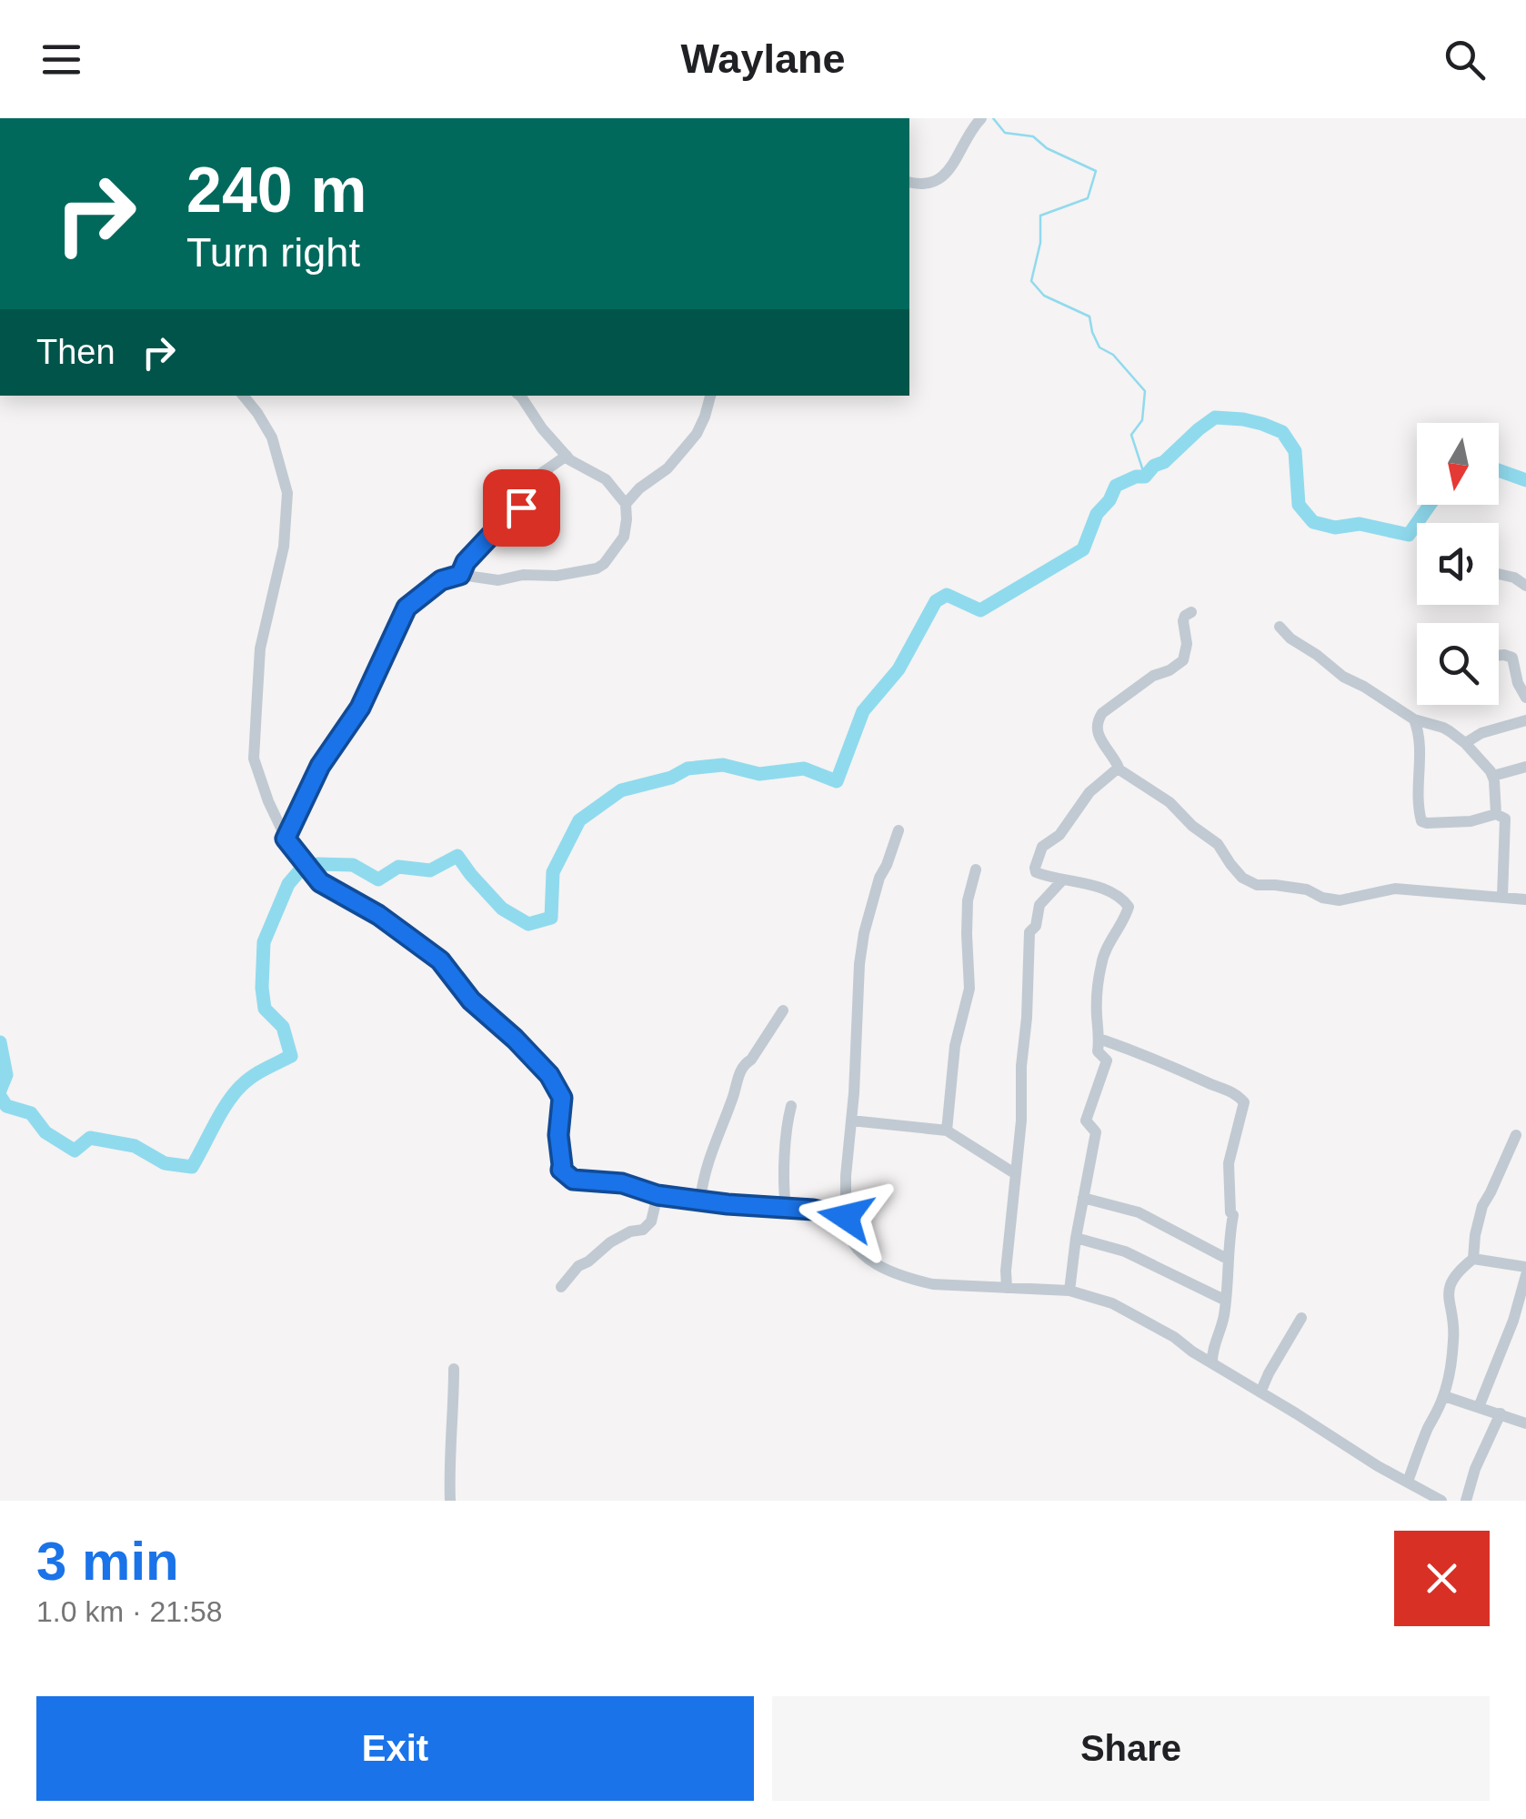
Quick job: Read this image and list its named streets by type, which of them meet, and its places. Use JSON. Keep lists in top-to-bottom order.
{
  "north": "bottom",
  "page": {
    "header": "Waylane",
    "turn": ["240 m", "Turn right"],
    "then": "Then",
    "heading": ["3 min", "1.0 km · 21:58"],
    "buttons": ["Exit", "Share"]
  }
}
